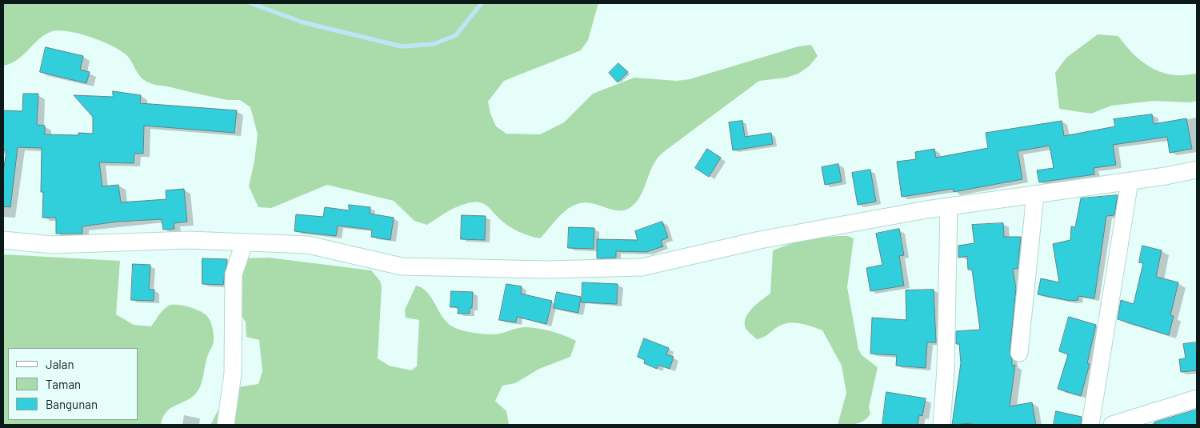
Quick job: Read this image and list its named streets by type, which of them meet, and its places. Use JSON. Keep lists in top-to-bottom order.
{
  "legend": ["Jalan", "Taman", "Bangunan"]
}
